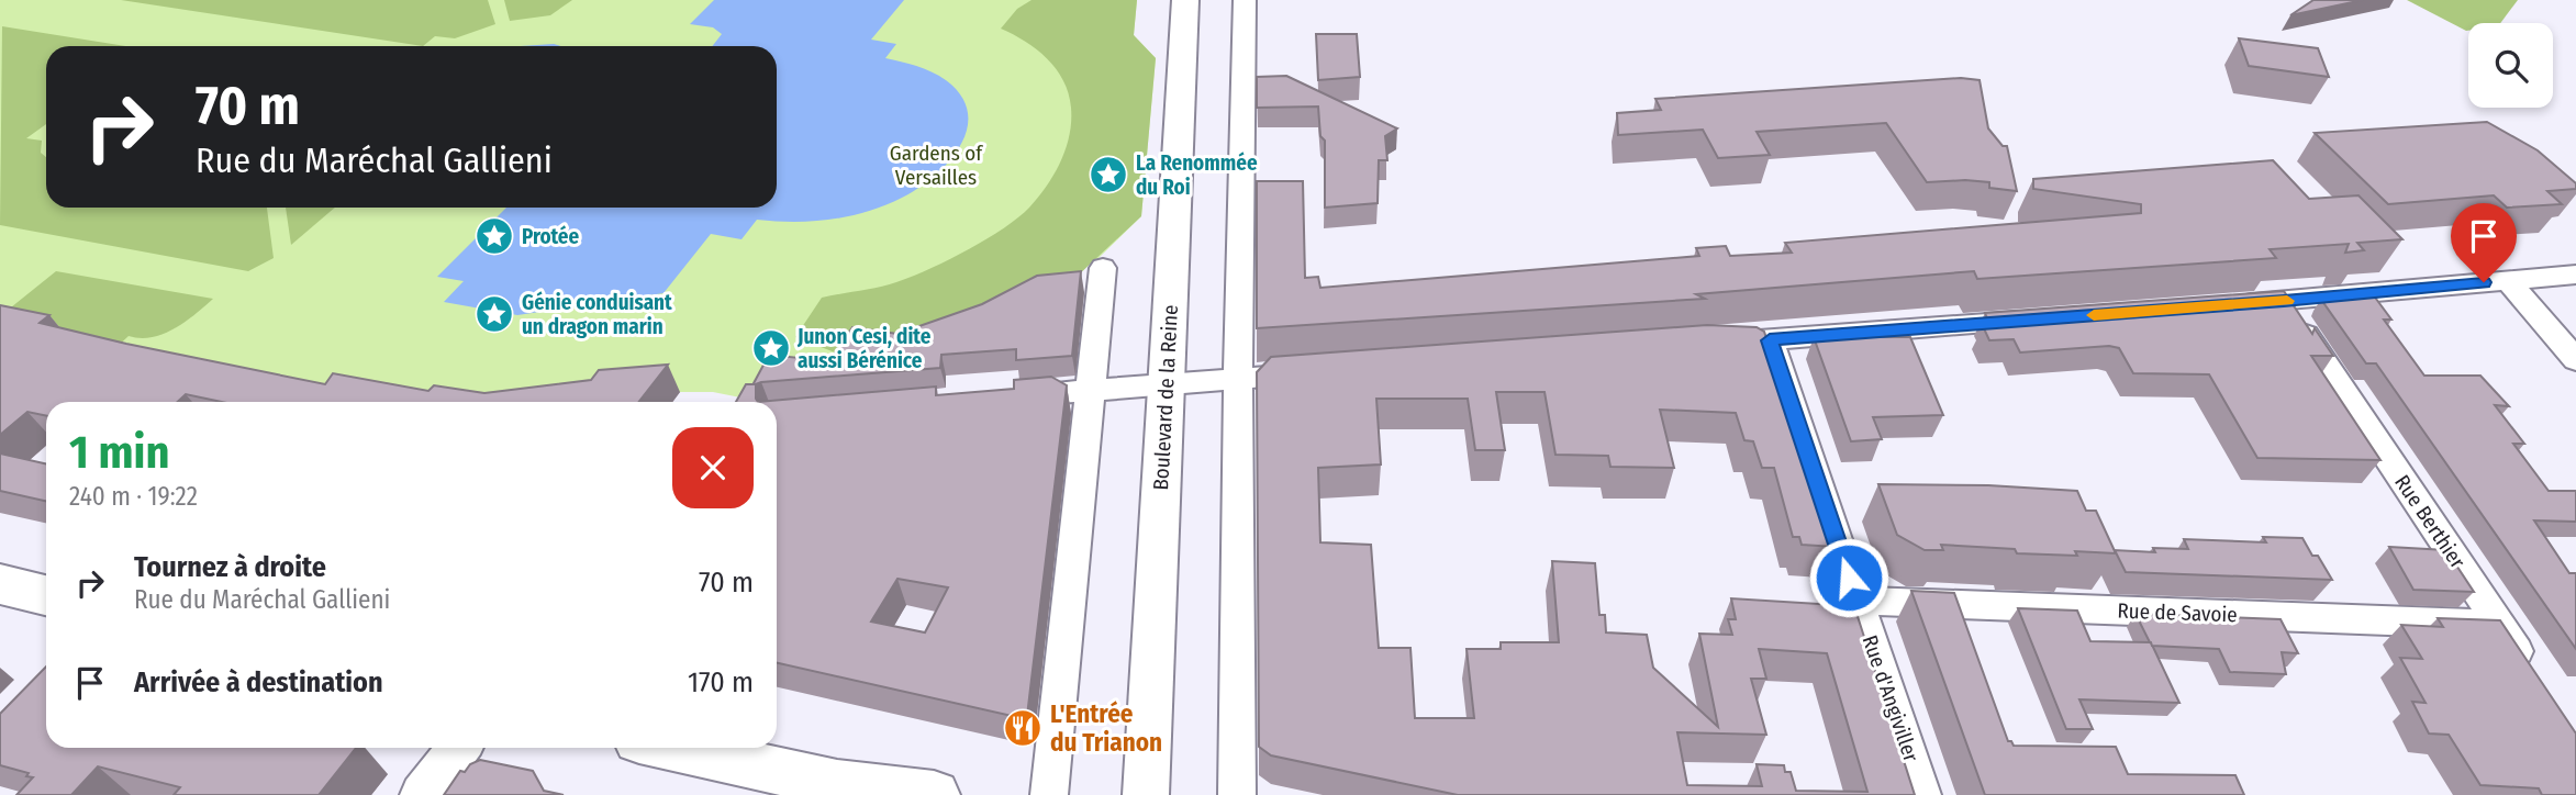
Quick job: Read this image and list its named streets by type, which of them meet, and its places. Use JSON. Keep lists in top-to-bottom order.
{
  "streets": {
    "street": [
      "Boulevard de la Reine",
      "Rue Berthier",
      "Rue de Savoie",
      "Rue d'Angiviller"
    ]
  },
  "crossings": [
    ["Rue Berthier", "Rue de Savoie"],
    ["Rue de Savoie", "Rue d'Angiviller"]
  ],
  "parks": ["Gardens of Versailles"],
  "places": {
    "place": [
      "La Renommée du Roi",
      "Protée",
      "Génie conduisant un dragon marin",
      "Junon Cesi, dite aussi Bérénice"
    ],
    "restaurant": ["L'Entrée du Trianon"]
  },
  "page": {
    "turn": ["70 m", "Rue du Maréchal Gallieni"],
    "heading": ["1 min", "240 m · 19:22"],
    "list": [
      {
        "name": "Tournez à droite",
        "note": "Rue du Maréchal Gallieni",
        "value": "70 m"
      },
      {
        "name": "Arrivée à destination",
        "value": "170 m"
      }
    ]
  }
}
